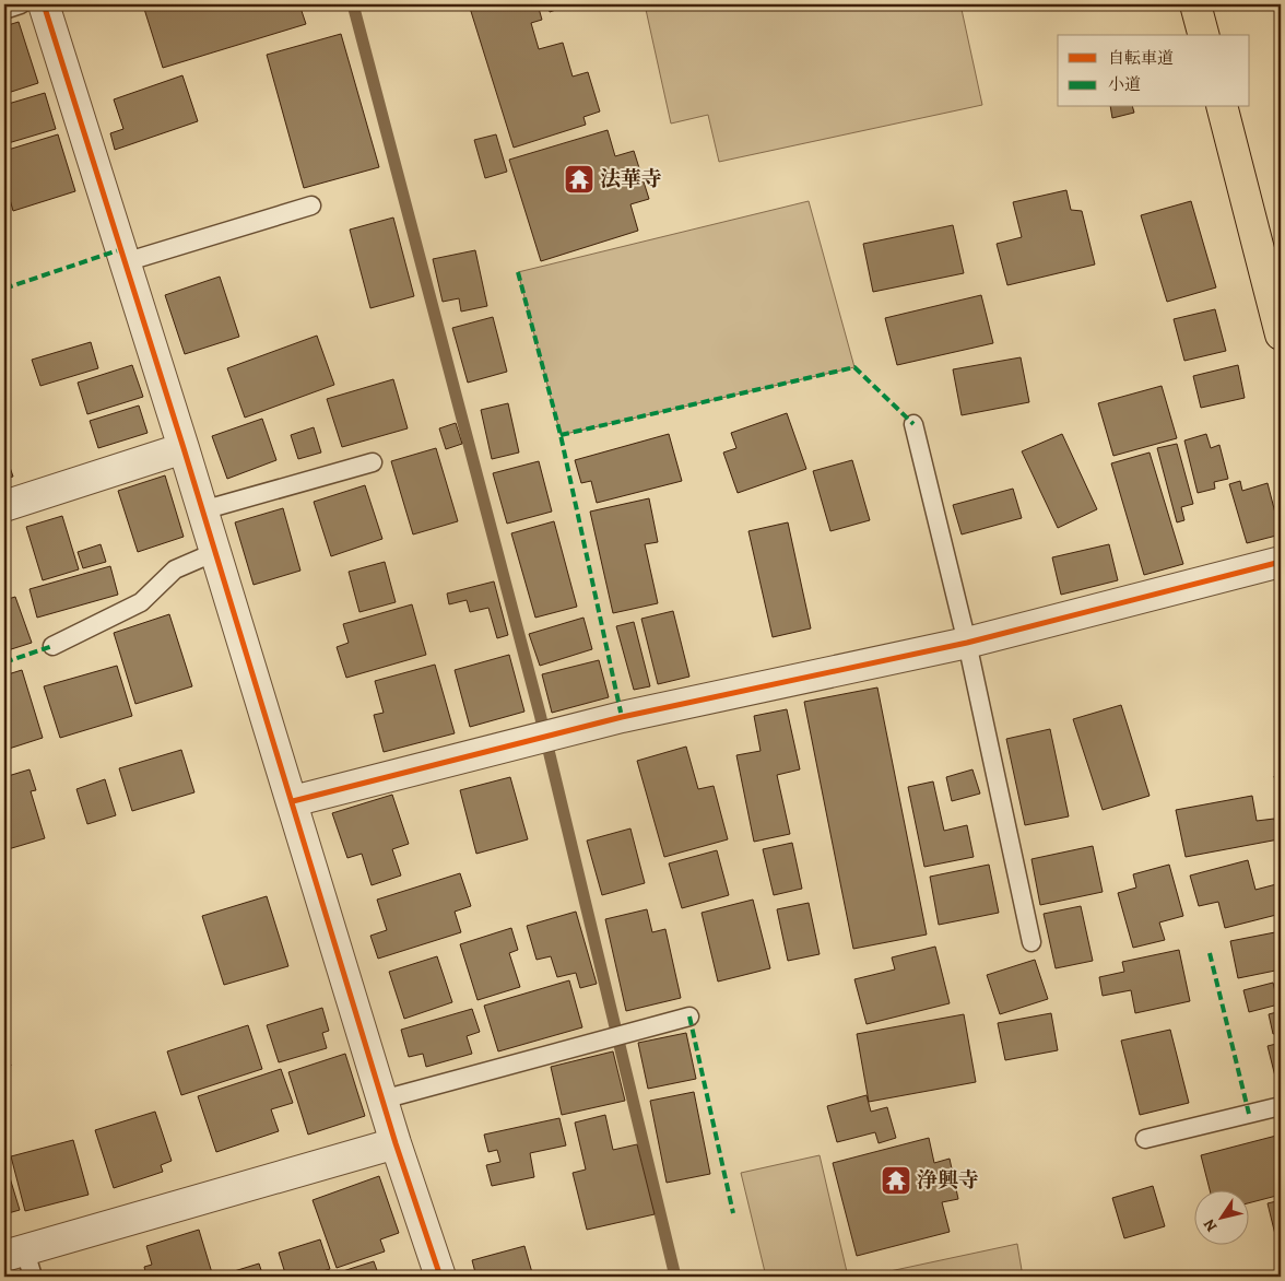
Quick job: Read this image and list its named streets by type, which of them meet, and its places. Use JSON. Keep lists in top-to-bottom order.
{
  "places": {
    "temple": ["法華寺", "浄興寺"]
  },
  "legend": ["自転車道", "小道"],
  "north": "bottom left"
}
